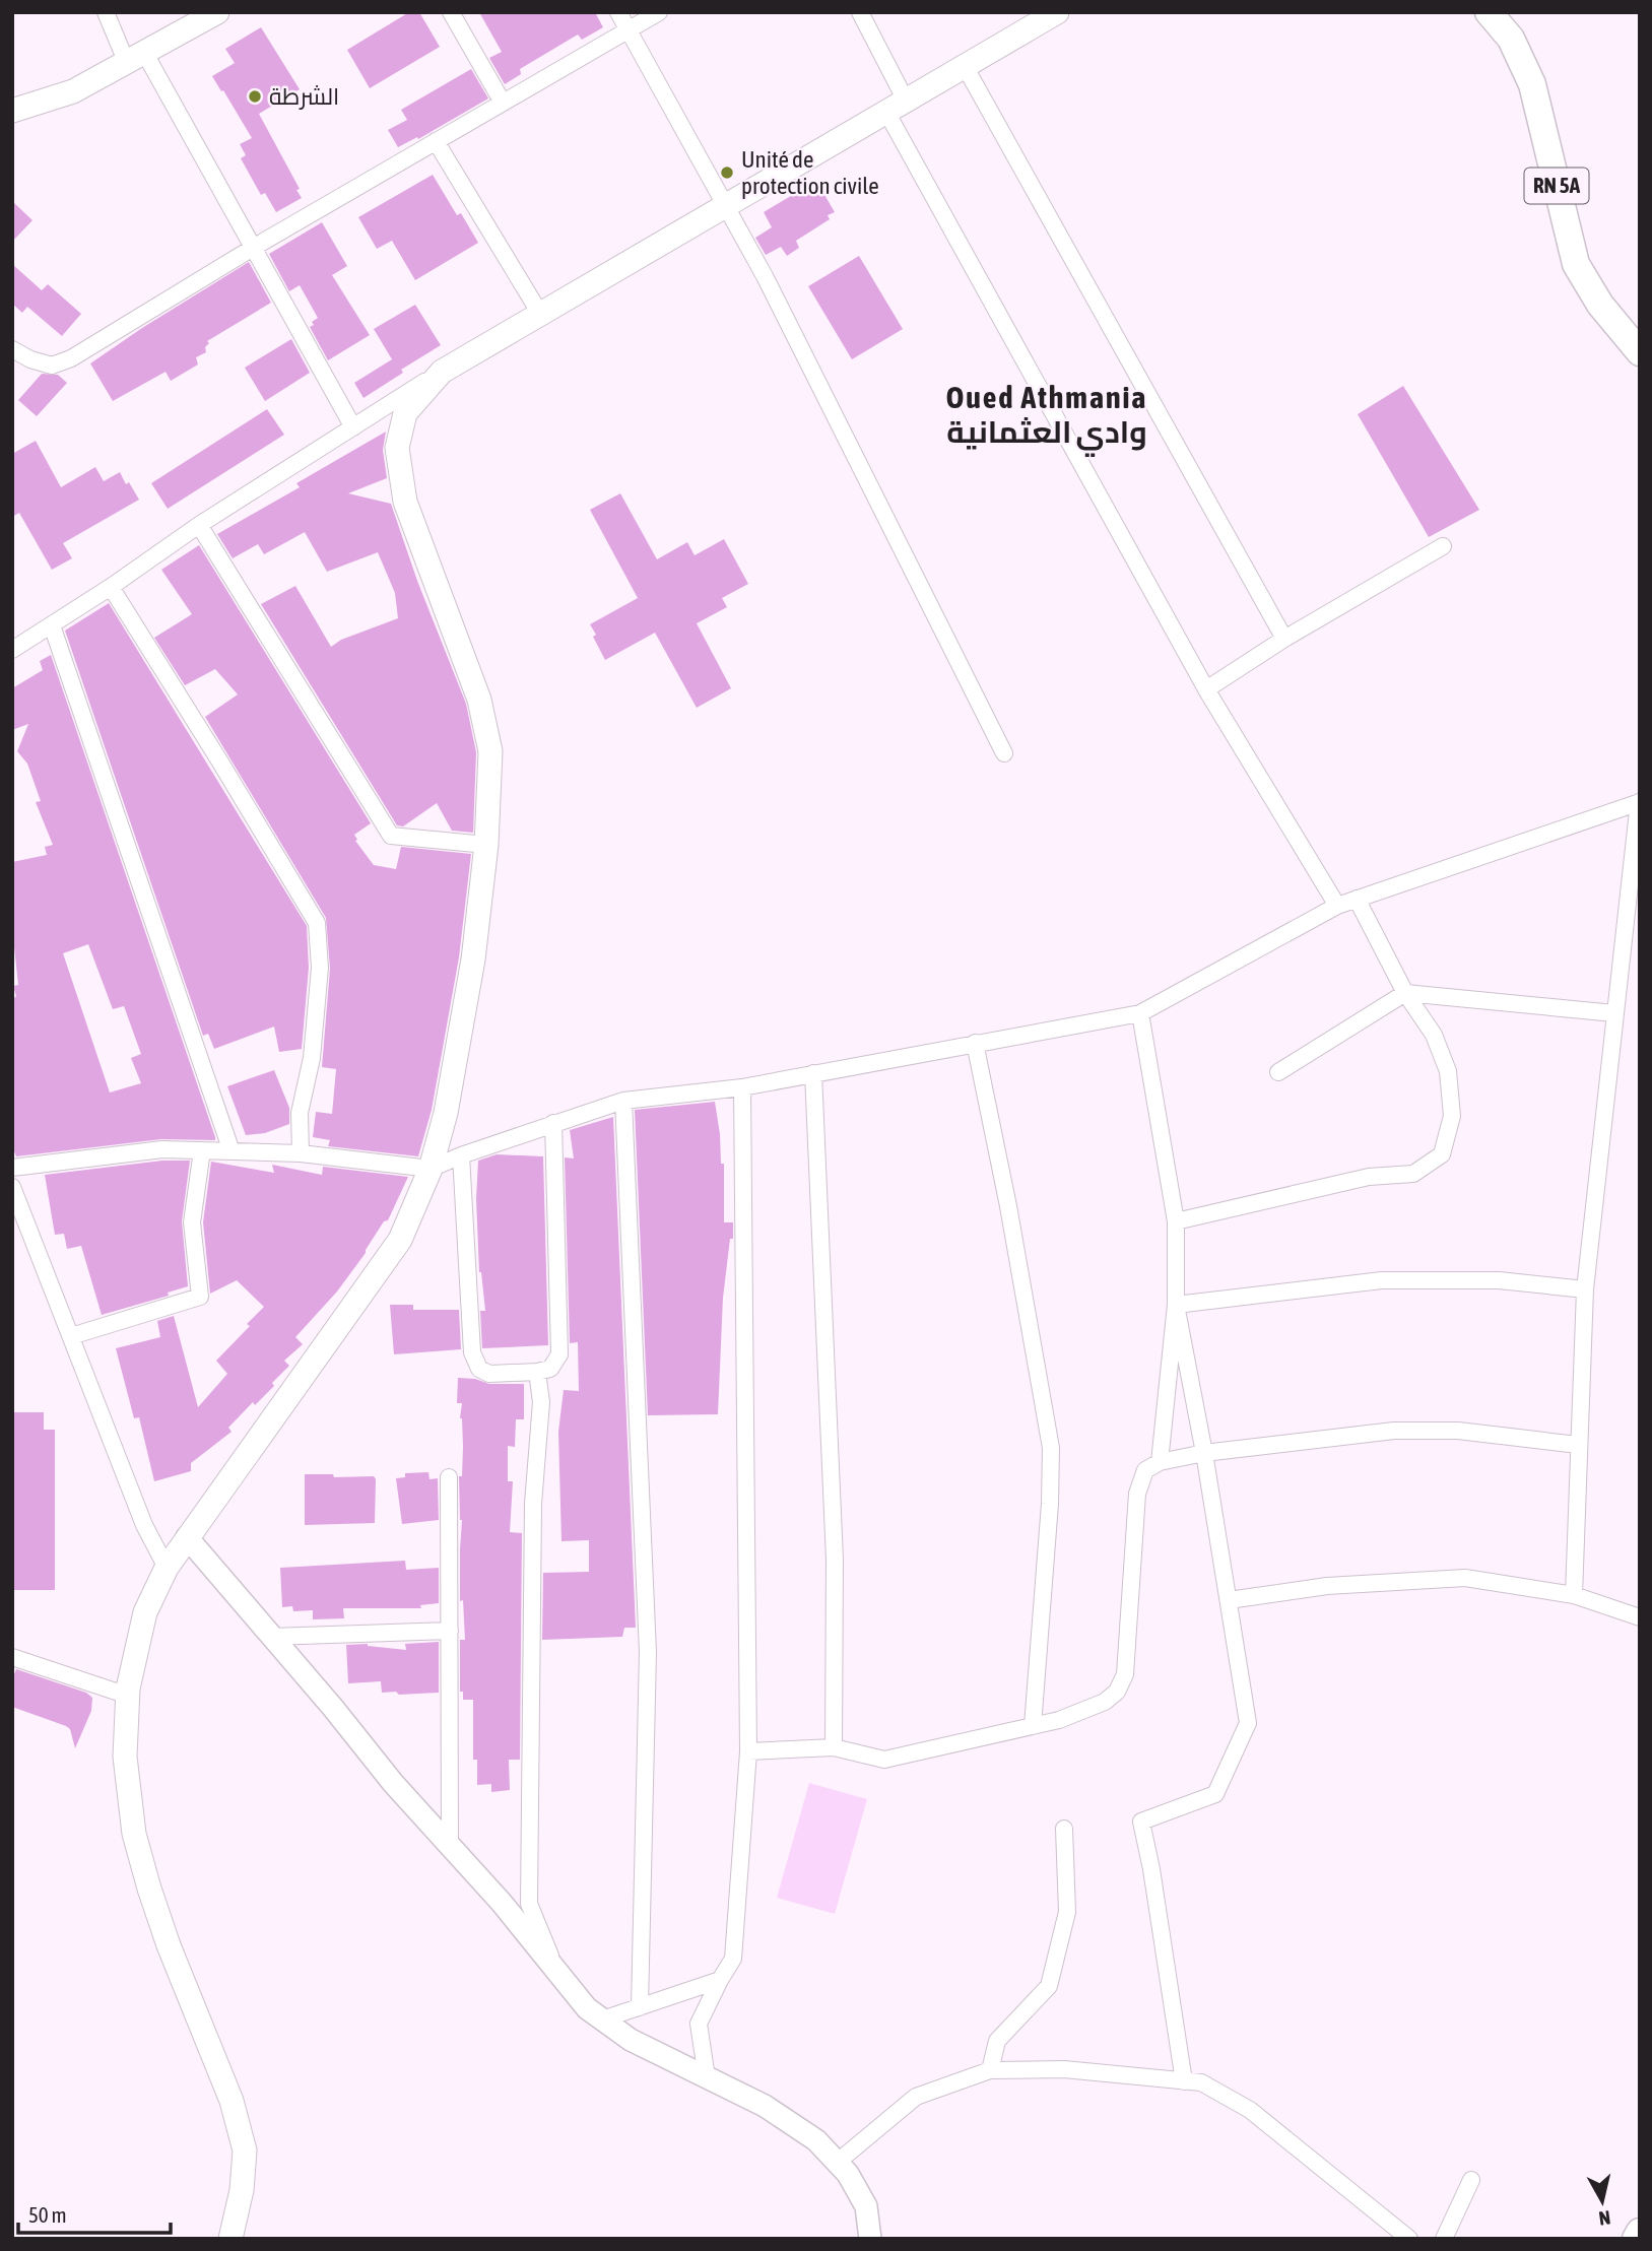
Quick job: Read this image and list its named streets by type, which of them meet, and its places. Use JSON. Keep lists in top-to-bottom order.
{
  "streets": {
    "main road": ["RN 5A"]
  },
  "districts": ["Oued Athmania وادي العثمانية"],
  "places": ["الشرطة", "Unité de protection civile"],
  "scale_bar": "50 m",
  "north": "bottom"
}
